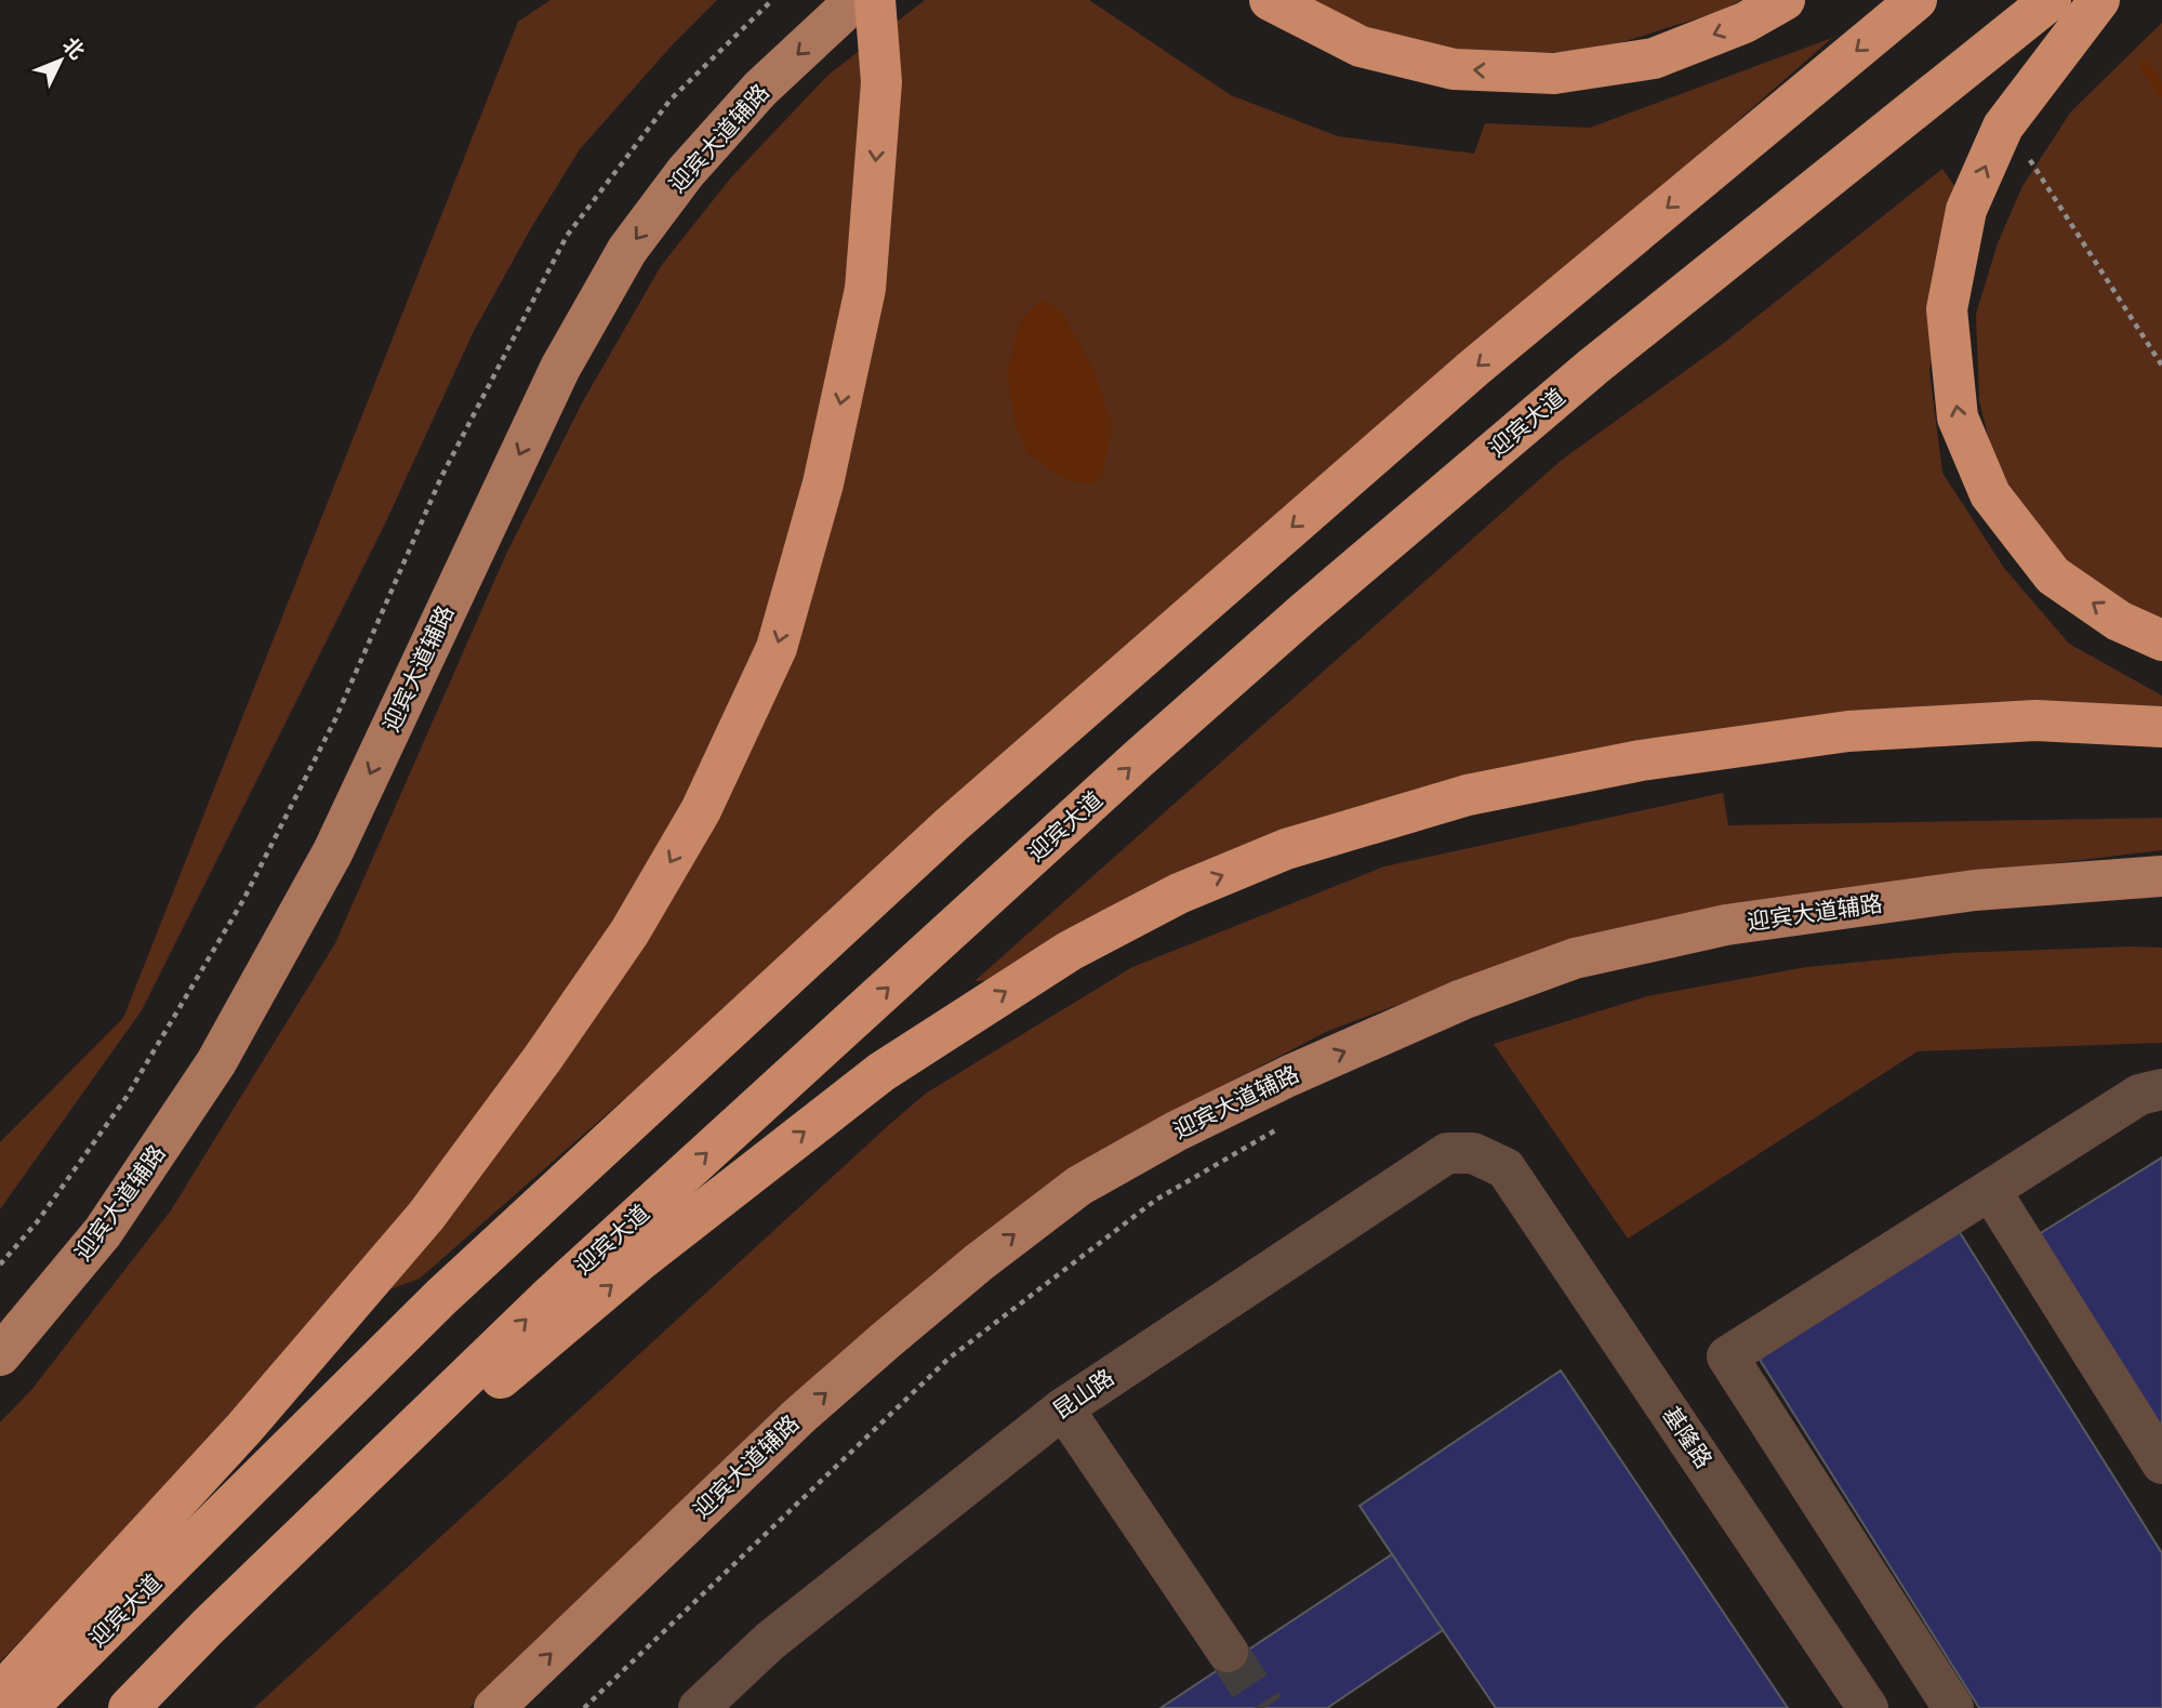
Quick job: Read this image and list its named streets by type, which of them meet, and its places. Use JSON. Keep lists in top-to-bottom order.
{
  "streets": {
    "highway": ["迎宾大道"],
    "main road": ["迎宾大道辅路"],
    "street": ["昆山路", "基隆路"]
  },
  "crossings": [
    ["昆山路", "基隆路"]
  ],
  "north": "top right"
}
